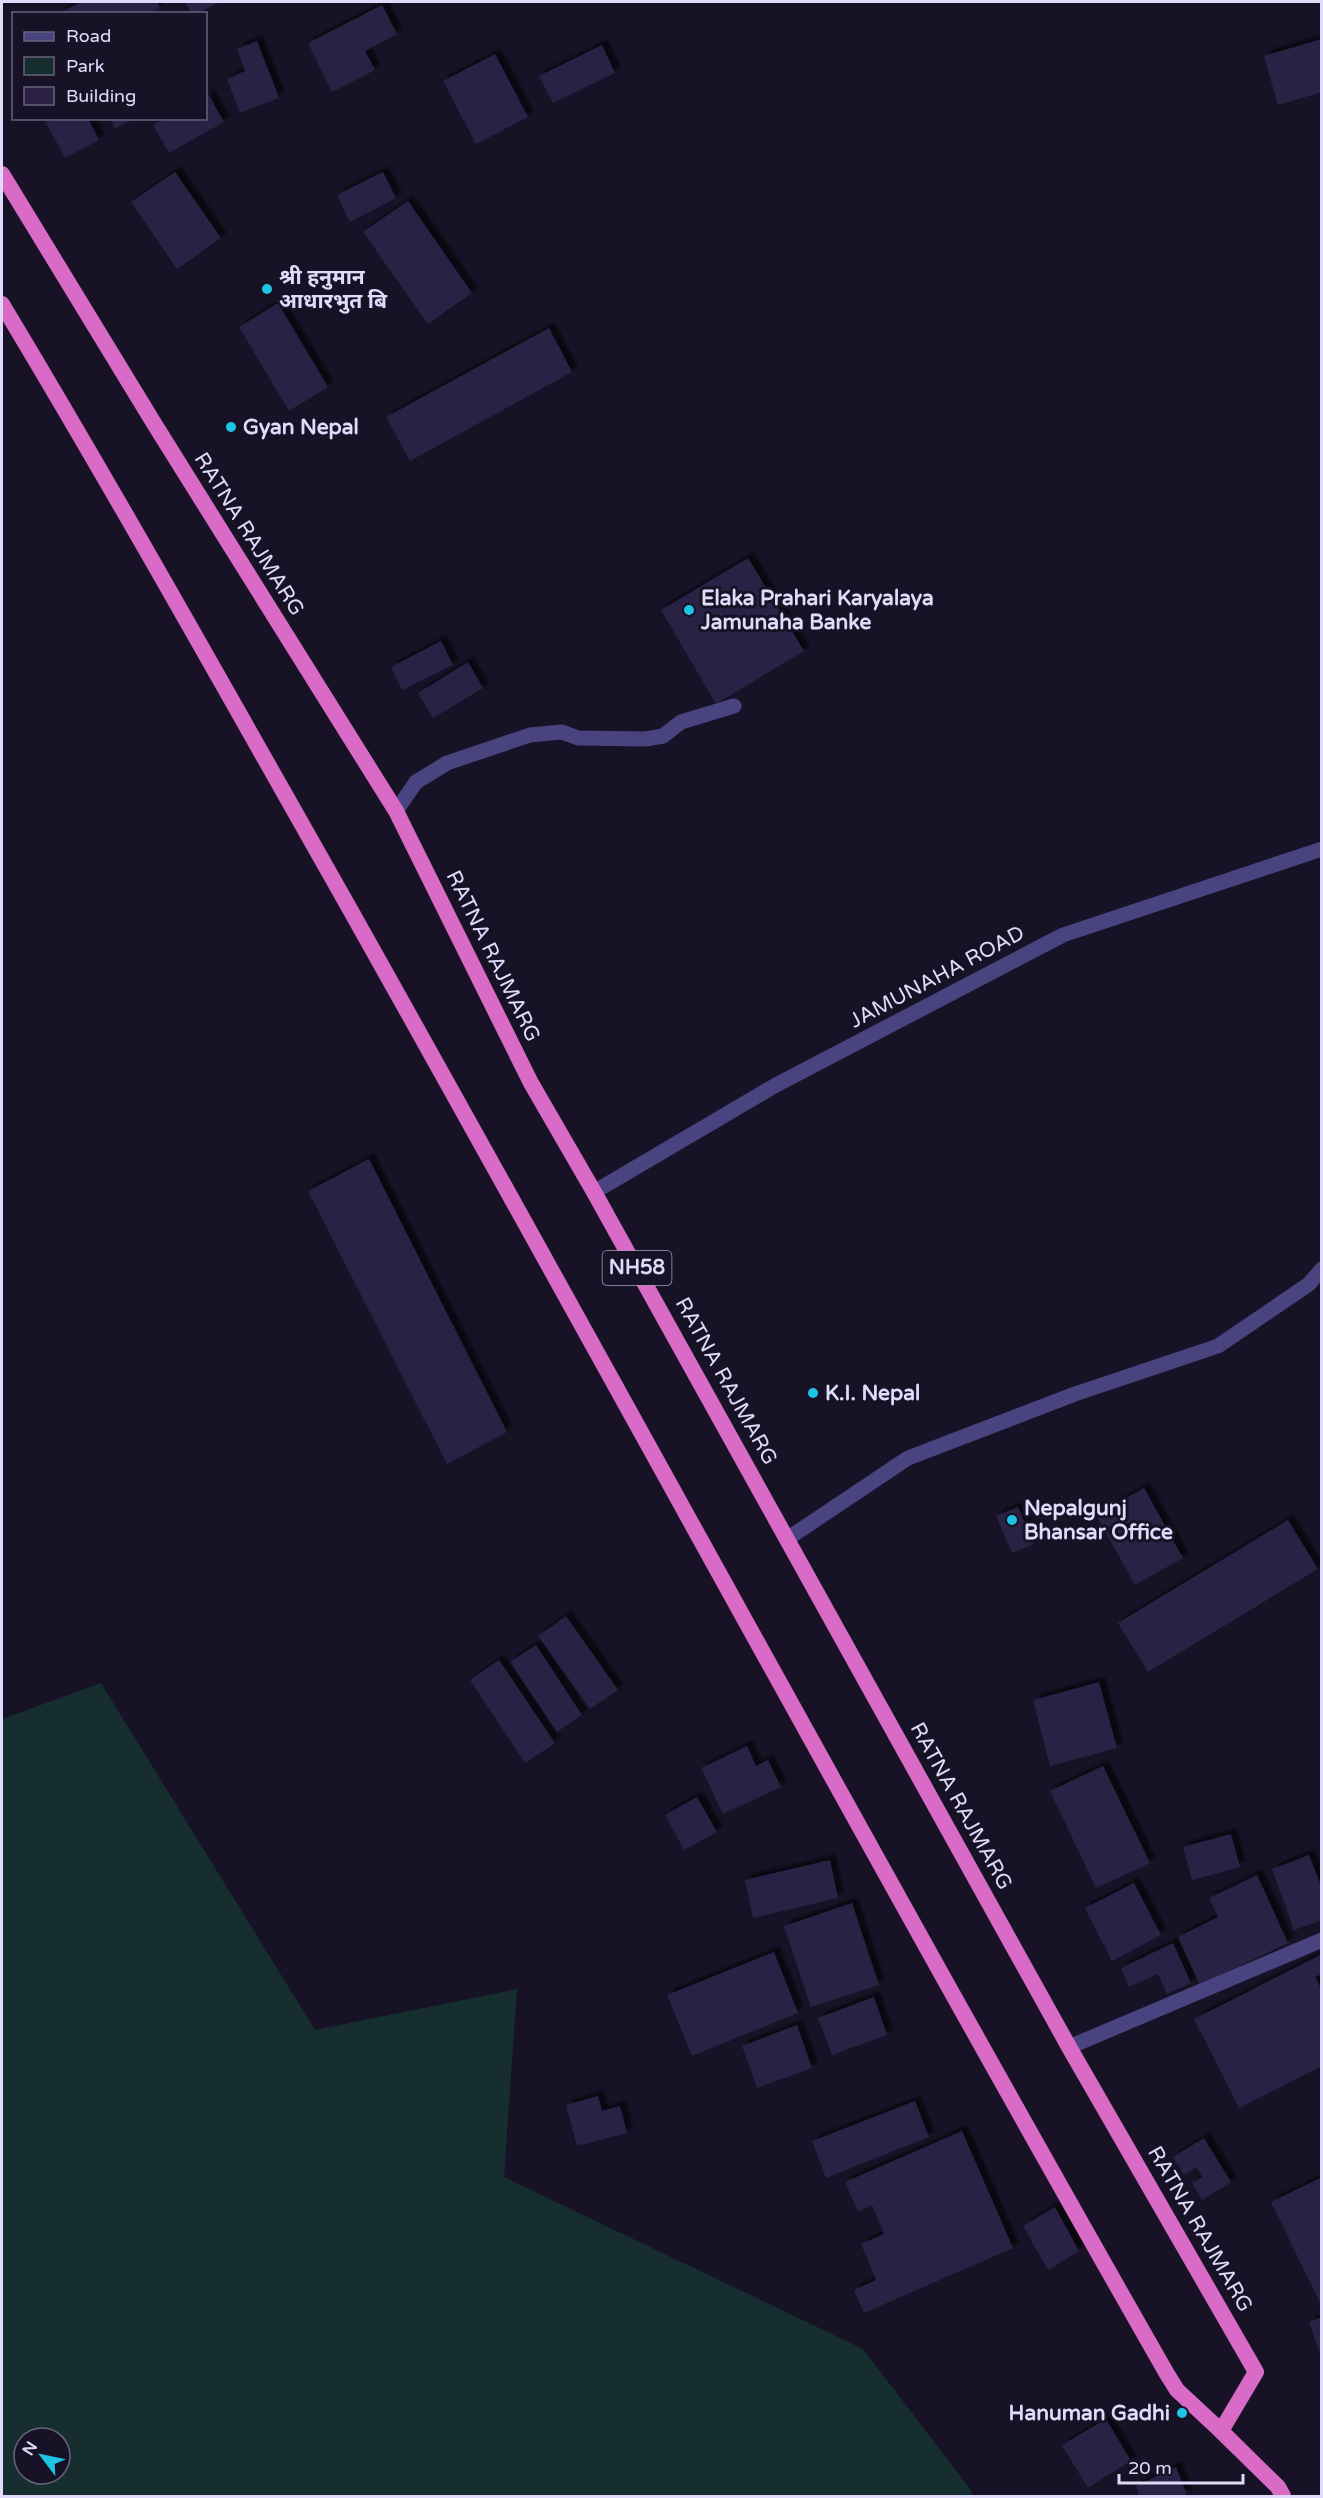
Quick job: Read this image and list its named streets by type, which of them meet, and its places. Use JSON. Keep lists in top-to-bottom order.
{
  "streets": {
    "highway": ["RATNA RAJMARG", "NH58"],
    "street": ["JAMUNAHA ROAD"]
  },
  "crossings": [
    ["RATNA RAJMARG", "JAMUNAHA ROAD"]
  ],
  "places": [
    "श्री हनुमान आधारभुत बि",
    "Gyan Nepal",
    "Elaka Prahari Karyalaya Jamunaha Banke",
    "K.I. Nepal",
    "Nepalgunj Bhansar Office",
    "Hanuman Gadhi"
  ],
  "legend": ["Road", "Park", "Building"],
  "scale_bar": "20 m",
  "north": "top left"
}
